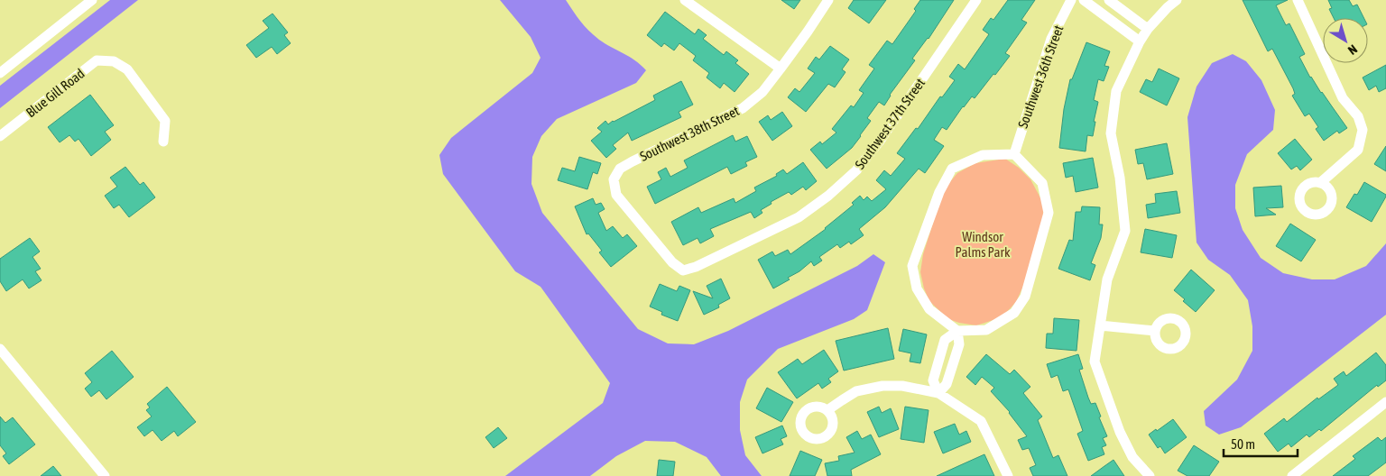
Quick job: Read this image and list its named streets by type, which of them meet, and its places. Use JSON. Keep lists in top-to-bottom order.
{
  "streets": {
    "street": [
      "Southwest 36th Street",
      "Blue Gill Road",
      "Southwest 37th Street",
      "Southwest 38th Street"
    ]
  },
  "crossings": [
    ["Southwest 37th Street", "Southwest 38th Street"]
  ],
  "parks": ["Windsor Palms Park"],
  "scale_bar": "50 m",
  "north": "bottom right"
}
